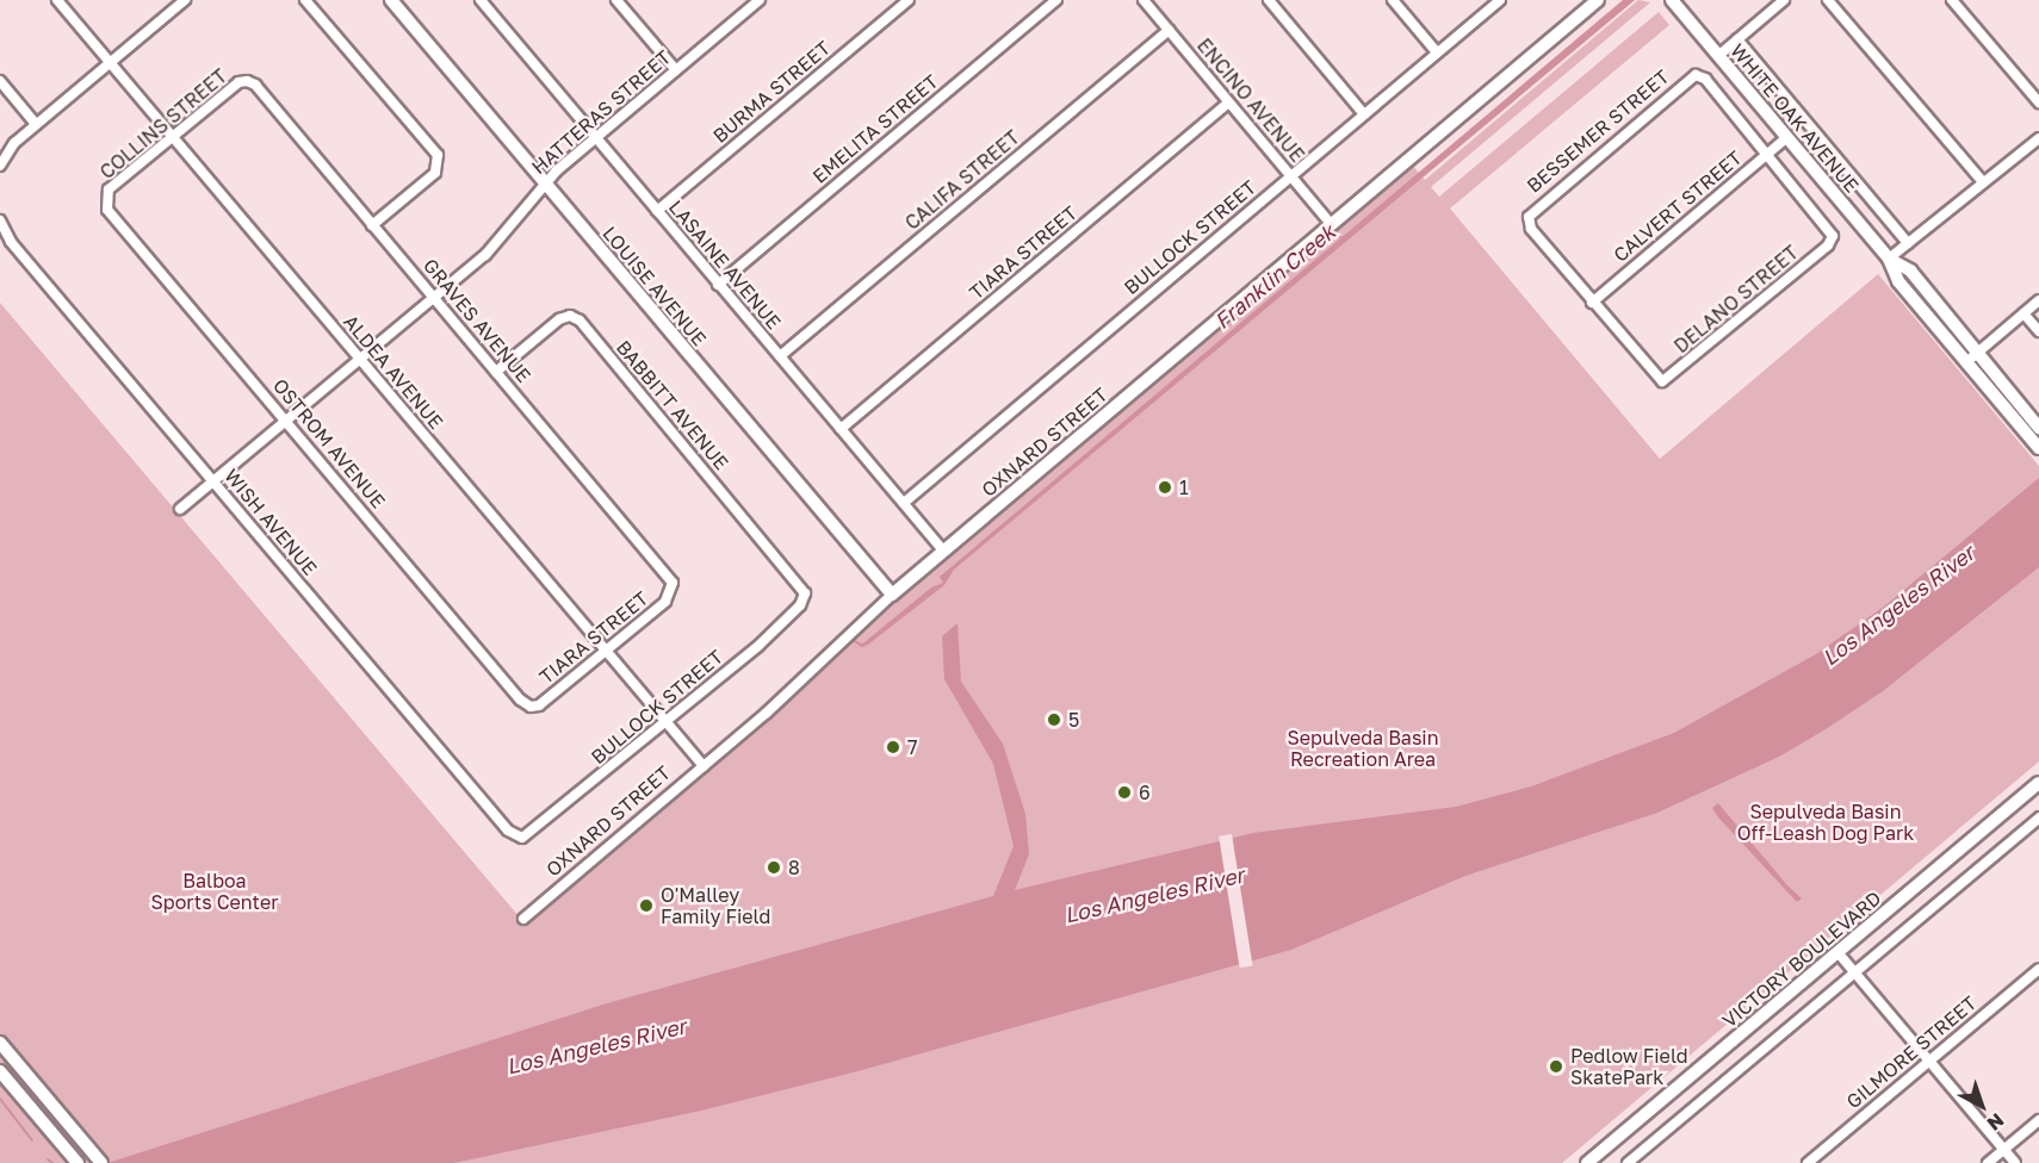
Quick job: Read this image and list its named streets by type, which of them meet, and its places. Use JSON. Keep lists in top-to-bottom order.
{
  "streets": {
    "main road": [
      "WHITE OAK AVENUE",
      "LOUISE AVENUE",
      "OXNARD STREET",
      "VICTORY BOULEVARD"
    ],
    "street": [
      "BURMA STREET",
      "ENCINO AVENUE",
      "HATTERAS STREET",
      "COLLINS STREET",
      "EMELITA STREET",
      "BESSEMER STREET",
      "CALIFA STREET",
      "CALVERT STREET",
      "BULLOCK STREET",
      "TIARA STREET",
      "LASAINE AVENUE",
      "DELANO STREET",
      "GRAVES AVENUE",
      "ALDEA AVENUE",
      "BABBITT AVENUE",
      "OSTROM AVENUE",
      "WISH AVENUE",
      "GILMORE STREET"
    ]
  },
  "crossings": [
    ["BURMA STREET", "LASAINE AVENUE"],
    ["ENCINO AVENUE", "CALIFA STREET"],
    ["ENCINO AVENUE", "BULLOCK STREET"],
    ["ENCINO AVENUE", "TIARA STREET"],
    ["ENCINO AVENUE", "OXNARD STREET"],
    ["HATTERAS STREET", "LASAINE AVENUE"],
    ["HATTERAS STREET", "LOUISE AVENUE"],
    ["HATTERAS STREET", "GRAVES AVENUE"],
    ["HATTERAS STREET", "ALDEA AVENUE"],
    ["HATTERAS STREET", "OSTROM AVENUE"],
    ["HATTERAS STREET", "WISH AVENUE"],
    ["WHITE OAK AVENUE", "CALVERT STREET"],
    ["COLLINS STREET", "GRAVES AVENUE"],
    ["COLLINS STREET", "ALDEA AVENUE"],
    ["COLLINS STREET", "OSTROM AVENUE"],
    ["EMELITA STREET", "LASAINE AVENUE"],
    ["BESSEMER STREET", "CALVERT STREET"],
    ["BESSEMER STREET", "DELANO STREET"],
    ["CALIFA STREET", "LASAINE AVENUE"],
    ["CALVERT STREET", "DELANO STREET"],
    ["BULLOCK STREET", "LASAINE AVENUE"],
    ["BULLOCK STREET", "ALDEA AVENUE"],
    ["BULLOCK STREET", "BABBITT AVENUE"],
    ["BULLOCK STREET", "WISH AVENUE"],
    ["TIARA STREET", "LASAINE AVENUE"],
    ["TIARA STREET", "GRAVES AVENUE"],
    ["TIARA STREET", "ALDEA AVENUE"],
    ["TIARA STREET", "OSTROM AVENUE"],
    ["LASAINE AVENUE", "OXNARD STREET"],
    ["LOUISE AVENUE", "OXNARD STREET"],
    ["GRAVES AVENUE", "BABBITT AVENUE"],
    ["ALDEA AVENUE", "OXNARD STREET"]
  ],
  "water": ["Franklin Creek", "Los Angeles River"],
  "parks": ["Sepulveda Basin Recreation Area", "Sepulveda Basin Off-Leash Dog Park", "Balboa Sports Center"],
  "places": [
    "1",
    "5",
    "7",
    "6",
    "8",
    "O'Malley Family Field",
    "Pedlow Field SkatePark"
  ],
  "north": "bottom right"
}
